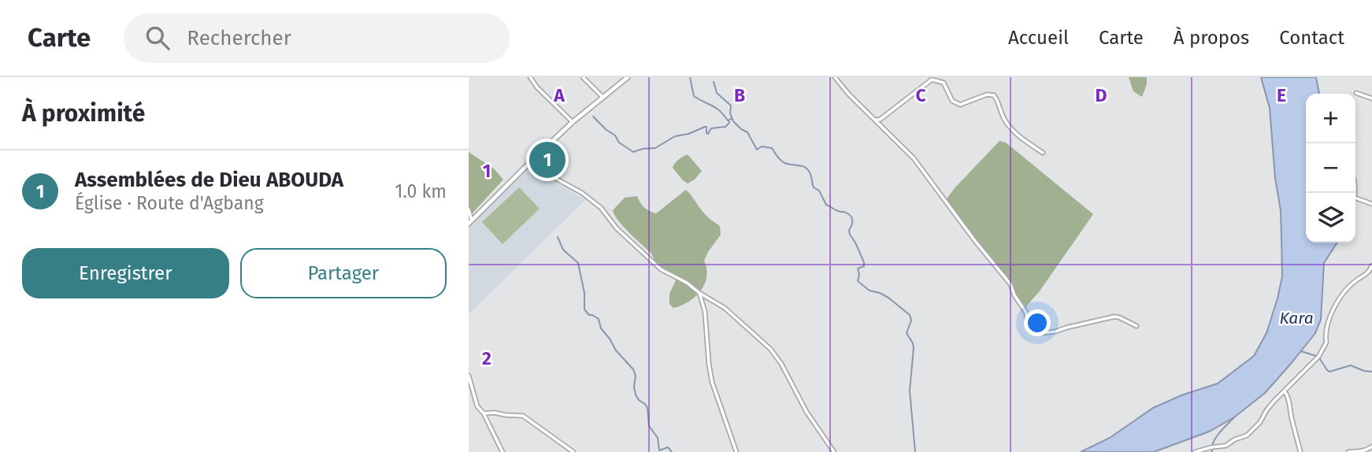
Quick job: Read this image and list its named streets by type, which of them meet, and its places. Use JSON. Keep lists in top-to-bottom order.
{
  "water": ["Kara"],
  "page": {
    "header": "Carte",
    "search": "Rechercher",
    "nav": [
      "Accueil",
      "Carte",
      "À propos",
      "Contact"
    ],
    "heading": "À proximité",
    "map_buttons": ["+", "−"],
    "pins": "1",
    "list": [
      {
        "mark": "1",
        "name": "Assemblées de Dieu ABOUDA",
        "note": "Église · Route d'Agbang",
        "value": "1.0 km"
      }
    ],
    "buttons": ["Enregistrer", "Partager"]
  },
  "grid": {
    "columns": [
      "A",
      "B",
      "C",
      "D",
      "E"
    ],
    "rows": ["1", "2"]
  }
}
